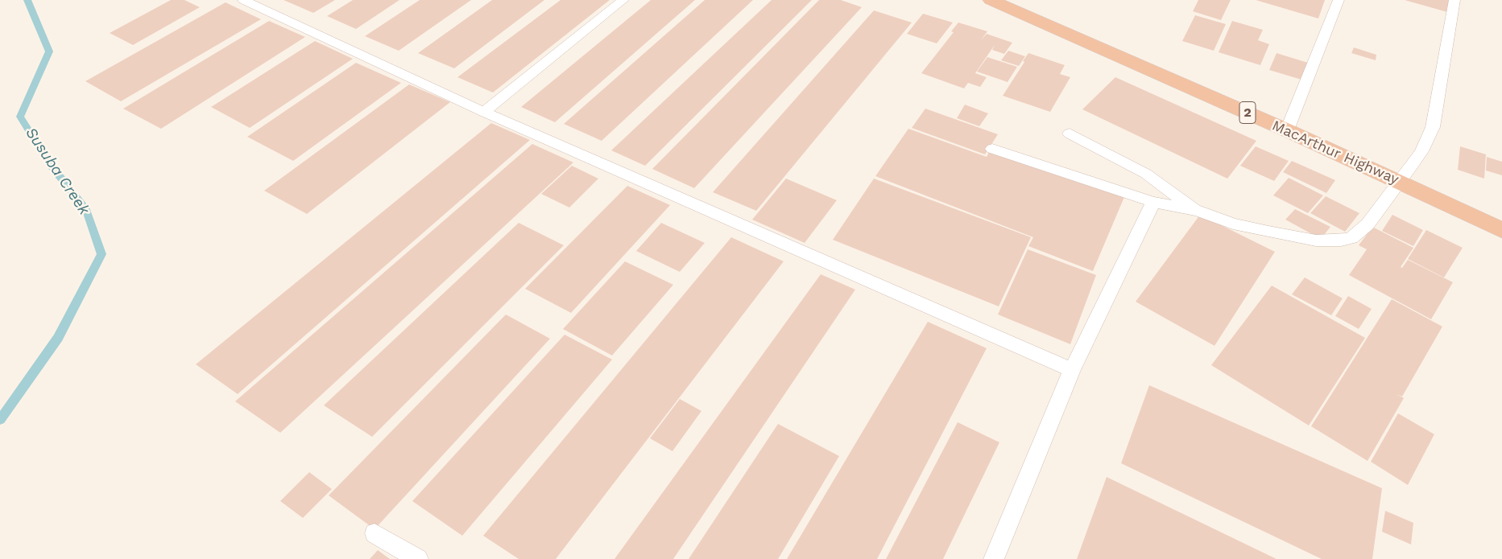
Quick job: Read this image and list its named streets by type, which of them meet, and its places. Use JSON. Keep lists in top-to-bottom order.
{
  "streets": {
    "highway": ["2", "MacArthur Highway"]
  },
  "water": ["Susuba Creek"]
}
